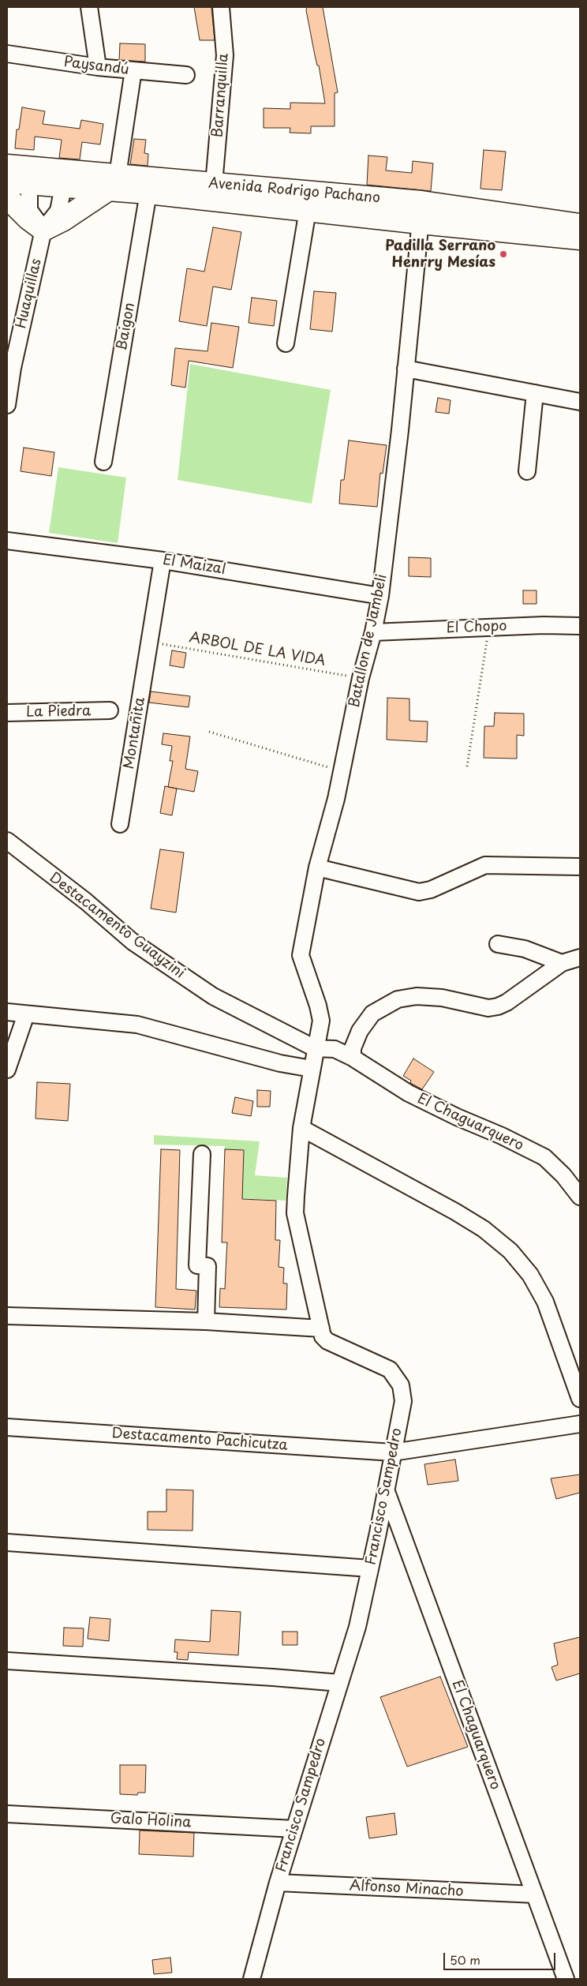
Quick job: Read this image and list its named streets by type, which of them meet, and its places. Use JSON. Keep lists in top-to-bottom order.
{
  "streets": {
    "main road": ["Avenida Rodrigo Pachano"],
    "street": [
      "Paysandú",
      "Barranquilla",
      "Huaquillas",
      "Baigon",
      "El Maizal",
      "El Chopo",
      "Batallon de Jambeli",
      "La Piedra",
      "Montañita",
      "Destacamento Guayzini",
      "El Chaguarquero",
      "Destacamento Pachicutza",
      "Francisco Sampedro",
      "Galo Holina",
      "Alfonso Minacho"
    ],
    "path": ["ARBOL DE LA VIDA"]
  },
  "crossings": [
    ["Barranquilla", "Avenida Rodrigo Pachano"],
    ["Avenida Rodrigo Pachano", "Baigon"],
    ["Avenida Rodrigo Pachano", "Batallon de Jambeli"],
    ["El Maizal", "Batallon de Jambeli"],
    ["El Maizal", "Montañita"],
    ["El Chopo", "Batallon de Jambeli"],
    ["Batallon de Jambeli", "ARBOL DE LA VIDA"],
    ["Batallon de Jambeli", "Destacamento Guayzini"],
    ["Batallon de Jambeli", "El Chaguarquero"],
    ["Batallon de Jambeli", "Francisco Sampedro"],
    ["ARBOL DE LA VIDA", "Montañita"],
    ["Destacamento Guayzini", "El Chaguarquero"],
    ["Destacamento Guayzini", "Francisco Sampedro"],
    ["El Chaguarquero", "Francisco Sampedro"],
    ["El Chaguarquero", "Alfonso Minacho"],
    ["Destacamento Pachicutza", "Francisco Sampedro"],
    ["Francisco Sampedro", "Galo Holina"],
    ["Francisco Sampedro", "Alfonso Minacho"]
  ],
  "places": ["Padilla Serrano Henrry Mesías"],
  "scale_bar": "50 m"
}
